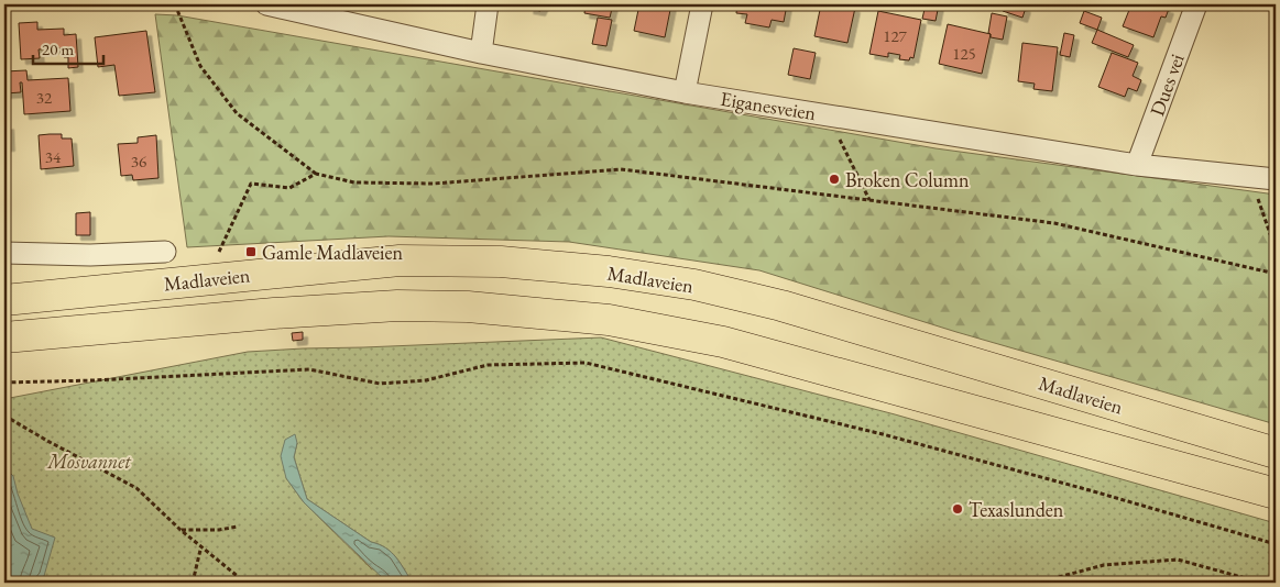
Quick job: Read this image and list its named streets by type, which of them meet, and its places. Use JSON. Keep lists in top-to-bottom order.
{
  "streets": {
    "main road": ["Madlaveien"],
    "street": ["Dues vei", "Eiganesveien"]
  },
  "crossings": [
    ["Dues vei", "Eiganesveien"]
  ],
  "parks": ["Mosvannet"],
  "places": {
    "other": ["Broken Column", "Texaslunden"],
    "transit": ["Gamle Madlaveien"]
  },
  "house_numbers": [
    "127",
    "125",
    "32",
    "34",
    "36"
  ],
  "scale_bar": "20 m"
}
